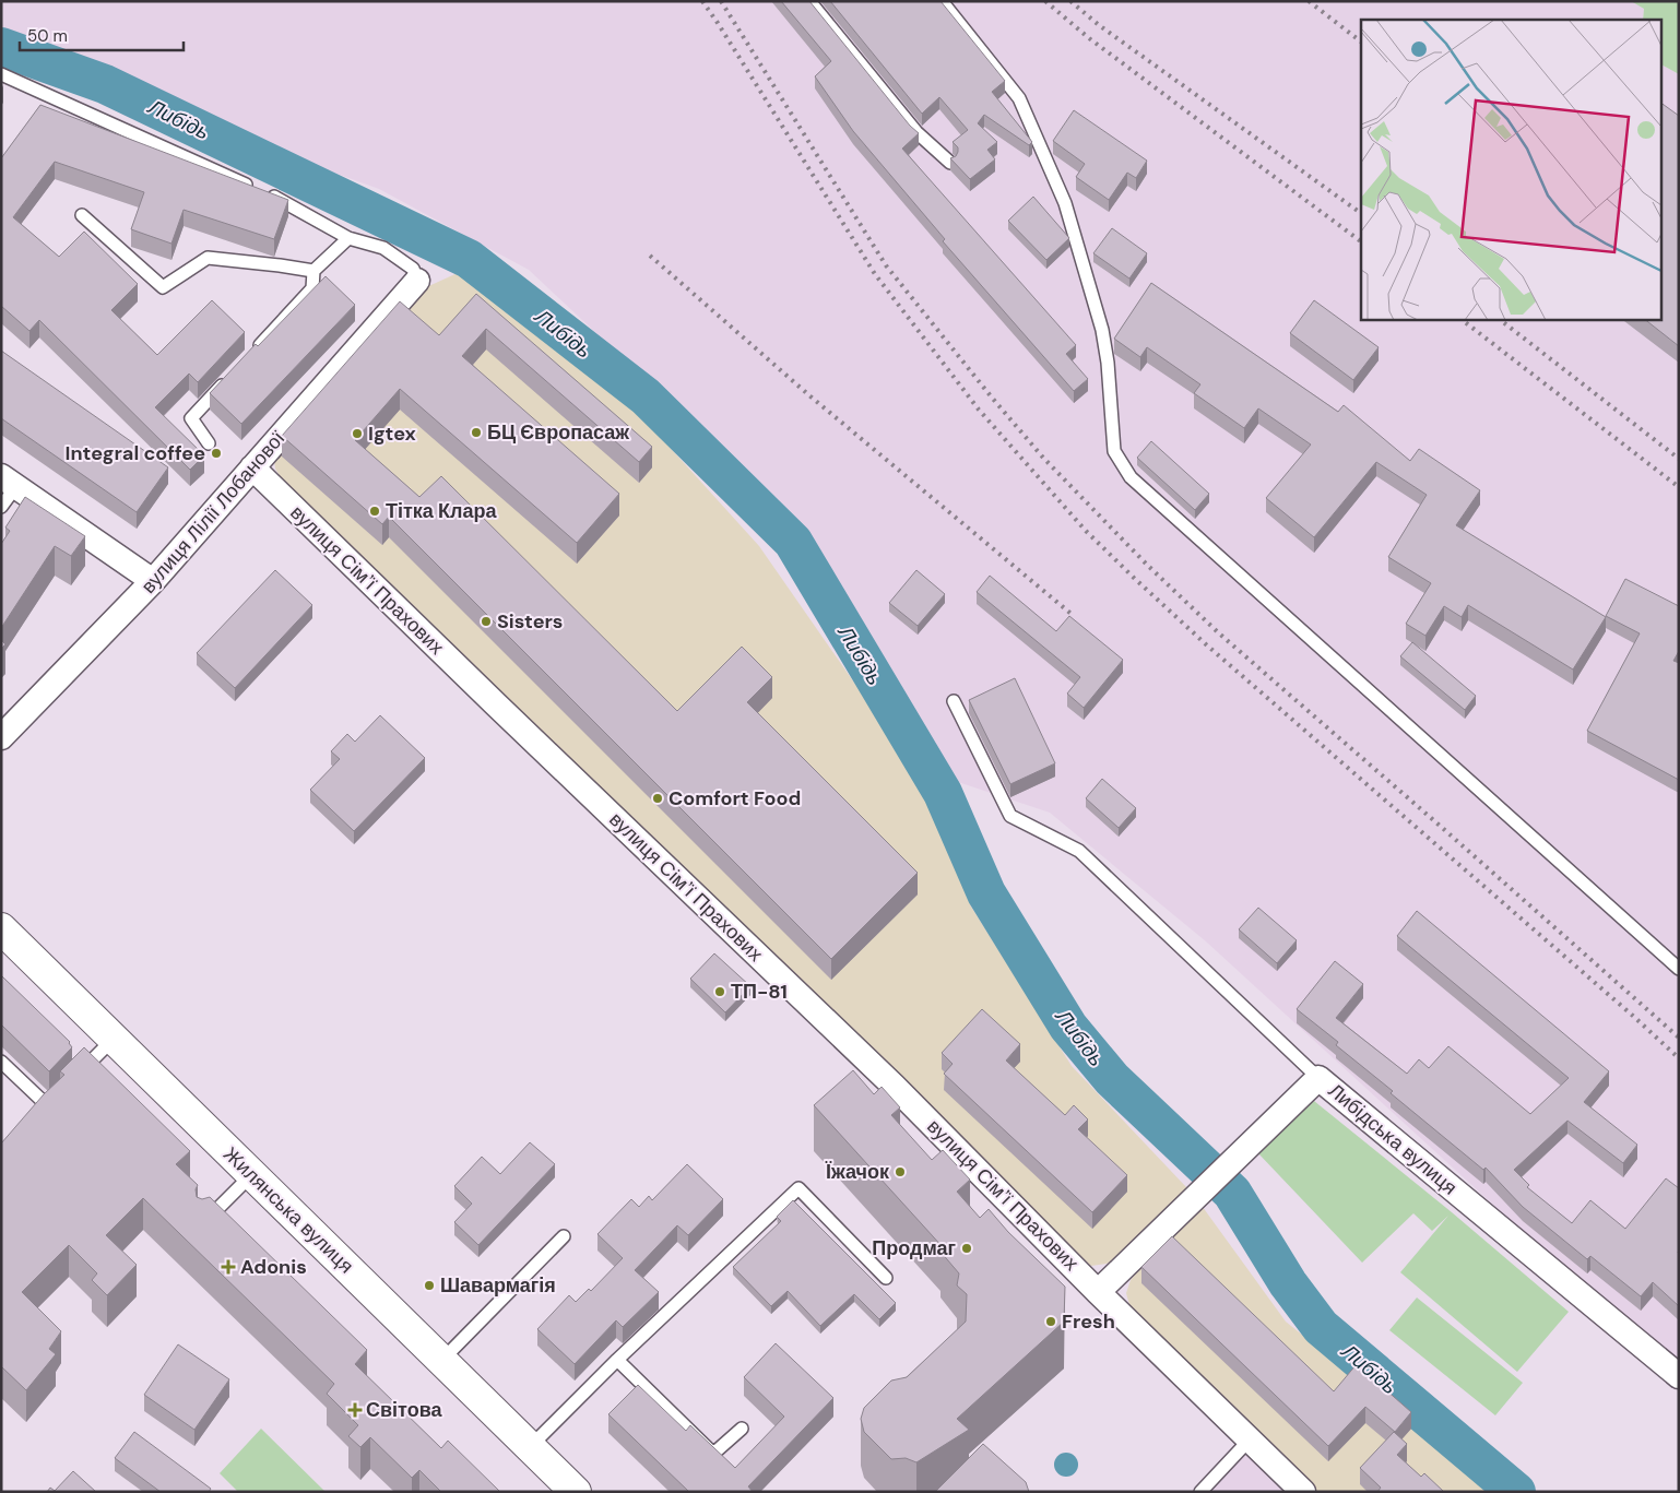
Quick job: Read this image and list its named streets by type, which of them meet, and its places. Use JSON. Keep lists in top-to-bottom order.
{
  "streets": {
    "main road": ["Жилянська вулиця"],
    "street": ["вулиця Лілії Лобанової", "вулиця Сімʼї Прахових", "Либідська вулиця"]
  },
  "crossings": [
    ["вулиця Лілії Лобанової", "вулиця Сімʼї Прахових"],
    ["вулиця Сімʼї Прахових", "Либідська вулиця"]
  ],
  "water": ["Либідь"],
  "places": {
    "other": [
      "БЦ Європасаж",
      "Igtex",
      "Integral coffee",
      "Тітка Клара",
      "Sisters",
      "Comfort Food",
      "ТП-81",
      "Їжачок",
      "Продмаг",
      "Шавармагія",
      "Fresh"
    ],
    "health": ["Adonis", "Світова"]
  },
  "scale_bar": "50 m"
}
